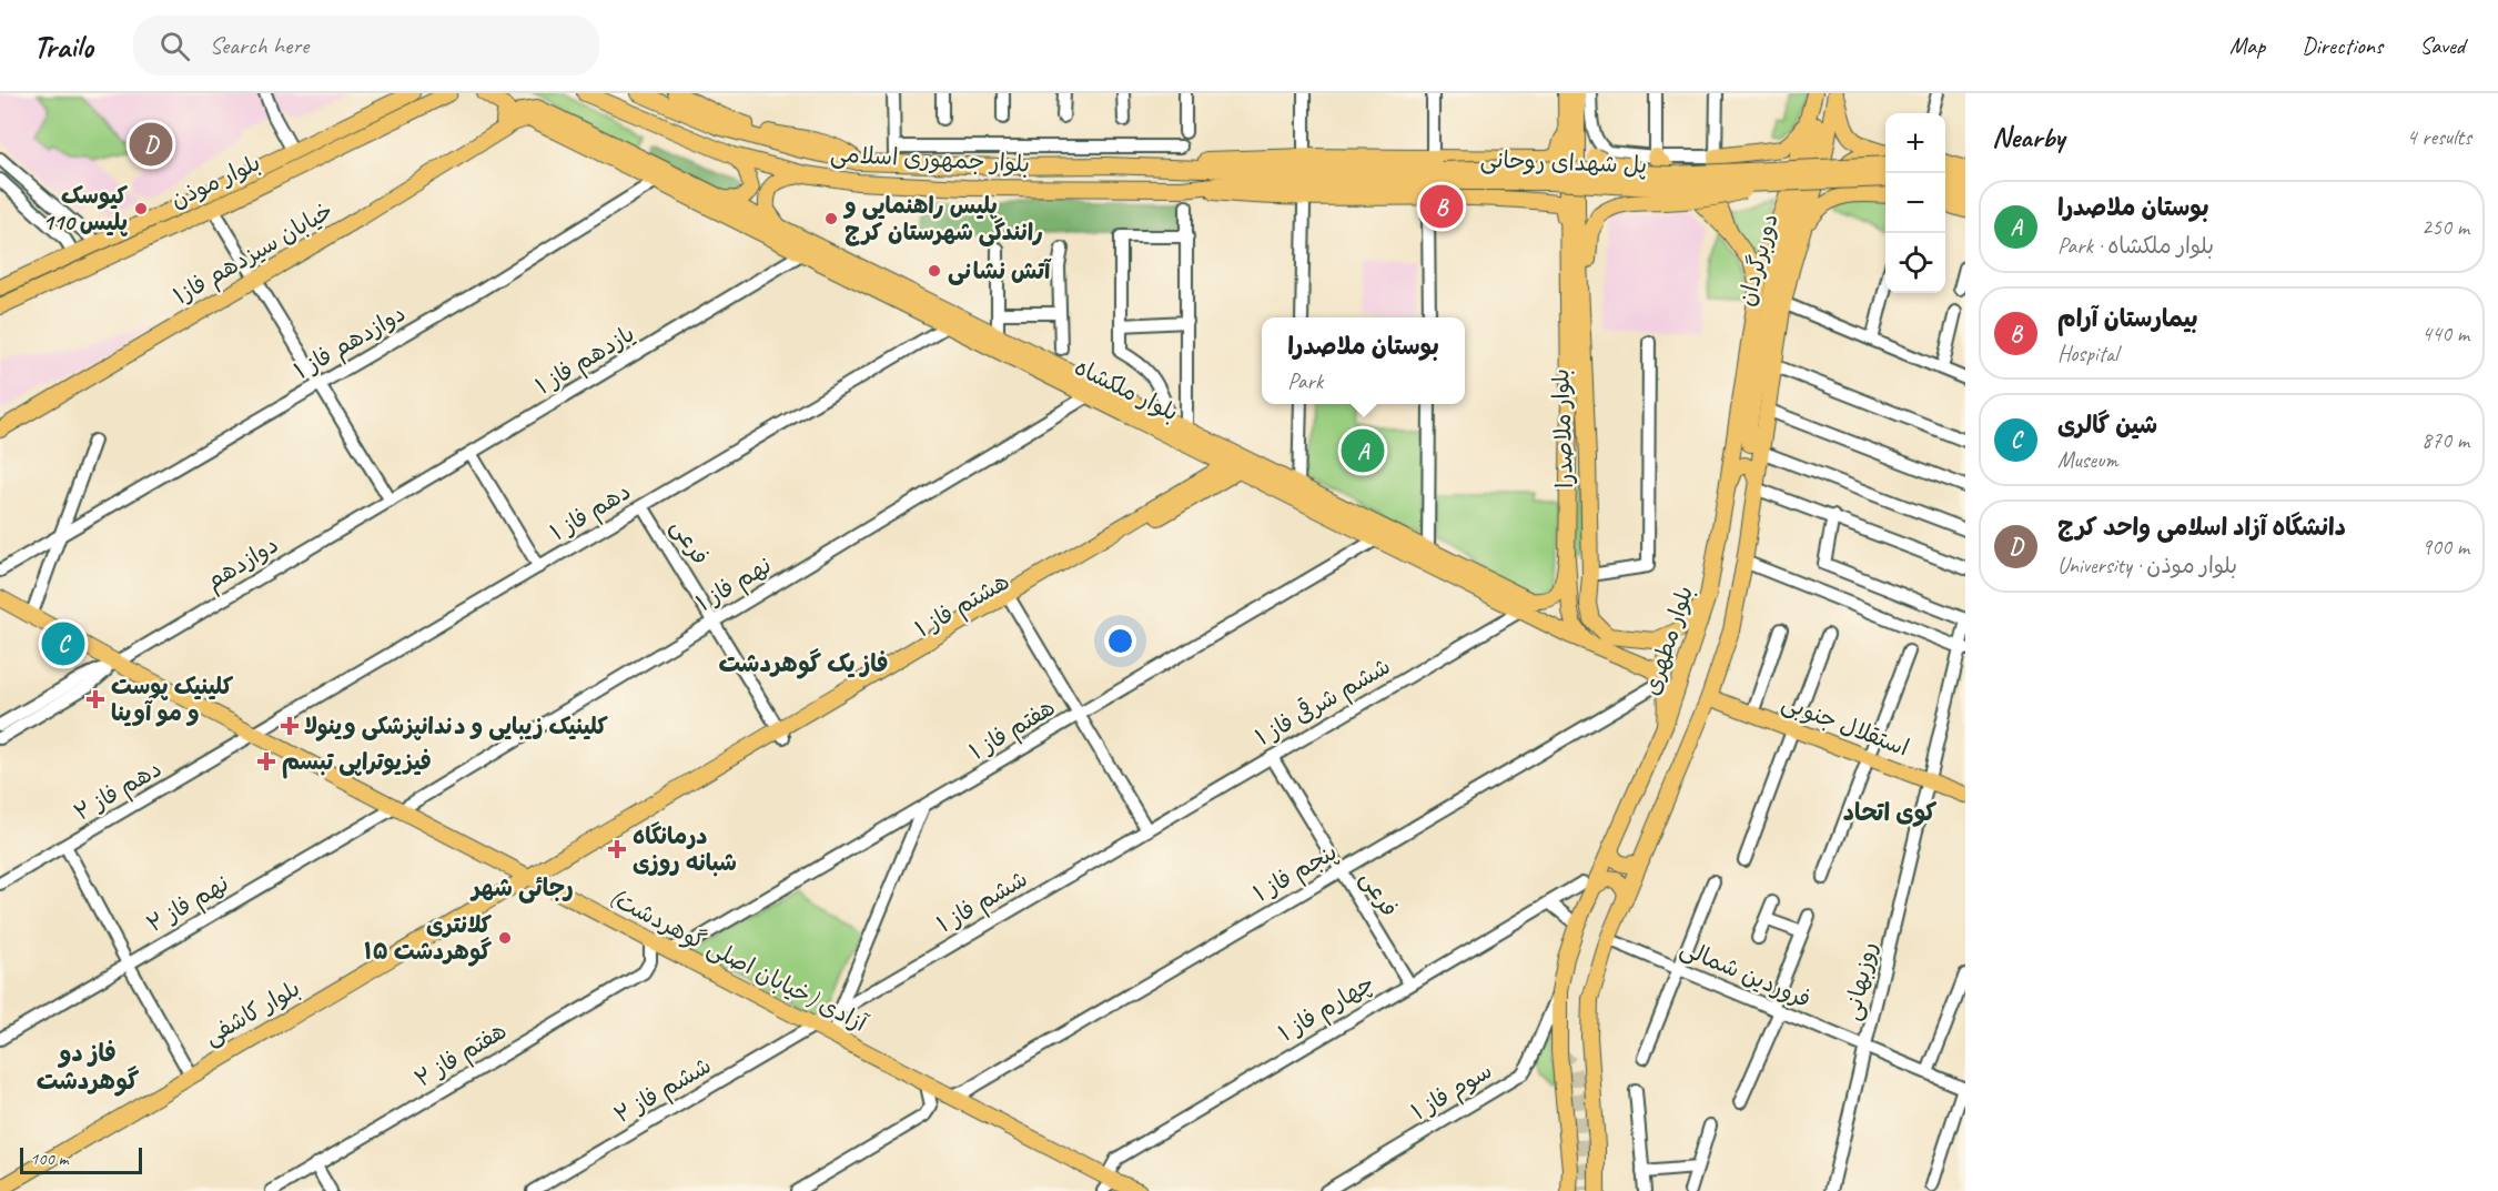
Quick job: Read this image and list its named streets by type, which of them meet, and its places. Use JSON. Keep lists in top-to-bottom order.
{
  "streets": {
    "main road": [
      "بلوار جمهوری اسلامی",
      "پل شهدای روحانی",
      "بلوار موذن",
      "خیابان سیزدهم فاز۱",
      "دوربرگردان",
      "بلوار ملکشاه",
      "بلوار ملاصدرا",
      "هشتم فاز ۱",
      "بلوار مطهری",
      "استقلال جنوبی",
      "آزادی (خیابان اصلی گوهردشت)",
      "بلوار کاشفی"
    ],
    "street": [
      "دوازدهم فاز ۱",
      "یازدهم فاز ۱",
      "دهم فاز ۱",
      "فرعی",
      "دوازدهم",
      "نهم فاز ۱",
      "ششم شرقی فاز ۱",
      "هفتم فاز ۱",
      "دهم فاز ۲",
      "پنجم فاز ۱",
      "ششم فاز ۱",
      "نهم فاز ۲",
      "فروردین شمالی",
      "روزبهانی",
      "چهارم فاز ۱",
      "هفتم فاز ۲",
      "ششم فاز ۲",
      "سوم فاز ۱"
    ]
  },
  "crossings": [
    ["بلوار جمهوری اسلامی", "پل شهدای روحانی"],
    ["خیابان سیزدهم فاز۱", "بلوار ملکشاه"],
    ["دوازدهم فاز ۱", "بلوار ملکشاه"],
    ["یازدهم فاز ۱", "بلوار ملکشاه"],
    ["یازدهم فاز ۱", "دوازدهم"],
    ["بلوار ملکشاه", "دهم فاز ۱"],
    ["بلوار ملکشاه", "نهم فاز ۱"],
    ["بلوار ملکشاه", "هشتم فاز ۱"],
    ["بلوار ملکشاه", "ششم شرقی فاز ۱"],
    ["بلوار ملکشاه", "هفتم فاز ۱"],
    ["بلوار ملکشاه", "پنجم فاز ۱"],
    ["دهم فاز ۱", "فرعی"],
    ["دهم فاز ۱", "دهم فاز ۲"],
    ["دهم فاز ۱", "آزادی (خیابان اصلی گوهردشت)"],
    ["فرعی", "نهم فاز ۱"],
    ["فرعی", "هشتم فاز ۱"],
    ["فرعی", "ششم شرقی فاز ۱"],
    ["فرعی", "پنجم فاز ۱"],
    ["فرعی", "چهارم فاز ۱"],
    ["دوازدهم", "آزادی (خیابان اصلی گوهردشت)"],
    ["نهم فاز ۱", "نهم فاز ۲"],
    ["نهم فاز ۱", "آزادی (خیابان اصلی گوهردشت)"],
    ["هشتم فاز ۱", "آزادی (خیابان اصلی گوهردشت)"],
    ["هشتم فاز ۱", "بلوار کاشفی"],
    ["بلوار مطهری", "چهارم فاز ۱"],
    ["بلوار مطهری", "سوم فاز ۱"],
    ["ششم شرقی فاز ۱", "ششم فاز ۱"],
    ["استقلال جنوبی", "روزبهانی"],
    ["هفتم فاز ۱", "آزادی (خیابان اصلی گوهردشت)"],
    ["دهم فاز ۲", "آزادی (خیابان اصلی گوهردشت)"],
    ["پنجم فاز ۱", "آزادی (خیابان اصلی گوهردشت)"],
    ["ششم فاز ۱", "آزادی (خیابان اصلی گوهردشت)"],
    ["ششم فاز ۱", "ششم فاز ۲"],
    ["نهم فاز ۲", "آزادی (خیابان اصلی گوهردشت)"],
    ["آزادی (خیابان اصلی گوهردشت)", "چهارم فاز ۱"],
    ["آزادی (خیابان اصلی گوهردشت)", "بلوار کاشفی"],
    ["آزادی (خیابان اصلی گوهردشت)", "هفتم فاز ۲"],
    ["آزادی (خیابان اصلی گوهردشت)", "ششم فاز ۲"],
    ["فروردین شمالی", "روزبهانی"]
  ],
  "districts": [
    "فاز یک گوهردشت",
    "کوی اتحاد",
    "رجائی شهر",
    "فاز دو گوهردشت"
  ],
  "places": {
    "other": [
      "کیوسک پلیس 110",
      "پلیس راهنمایی و رانندگی شهرستان کرج",
      "آتش نشانی",
      "کلانتری ۱۵ گوهردشت"
    ],
    "health": [
      "کلینیک پوست و مو آوینا",
      "کلینیک زیبایی و دندانپزشکی وینولا",
      "فیزیوتراپی تبسم",
      "درمانگاه شبانه روزی"
    ]
  },
  "scale_bar": "100 m",
  "page": {
    "header": "Trailo",
    "search": "Search here",
    "nav": ["Map", "Directions", "Saved"],
    "heading": ["Nearby", "4 results"],
    "map_buttons": ["+", "−"],
    "pins": [
      "D",
      "B",
      "A",
      "C"
    ],
    "list": [
      {
        "mark": "A",
        "name": "بوستان ملاصدرا",
        "note": "Park · بلوار ملکشاه",
        "value": "250 m"
      },
      {
        "mark": "B",
        "name": "بیمارستان آرام",
        "note": "Hospital",
        "value": "440 m"
      },
      {
        "mark": "C",
        "name": "شین گالری",
        "note": "Museum",
        "value": "870 m"
      },
      {
        "mark": "D",
        "name": "دانشگاه آزاد اسلامی واحد کرج",
        "note": "University · بلوار موذن",
        "value": "900 m"
      }
    ],
    "popup": ["بوستان ملاصدرا", "Park"],
    "scale": "100 m"
  }
}
